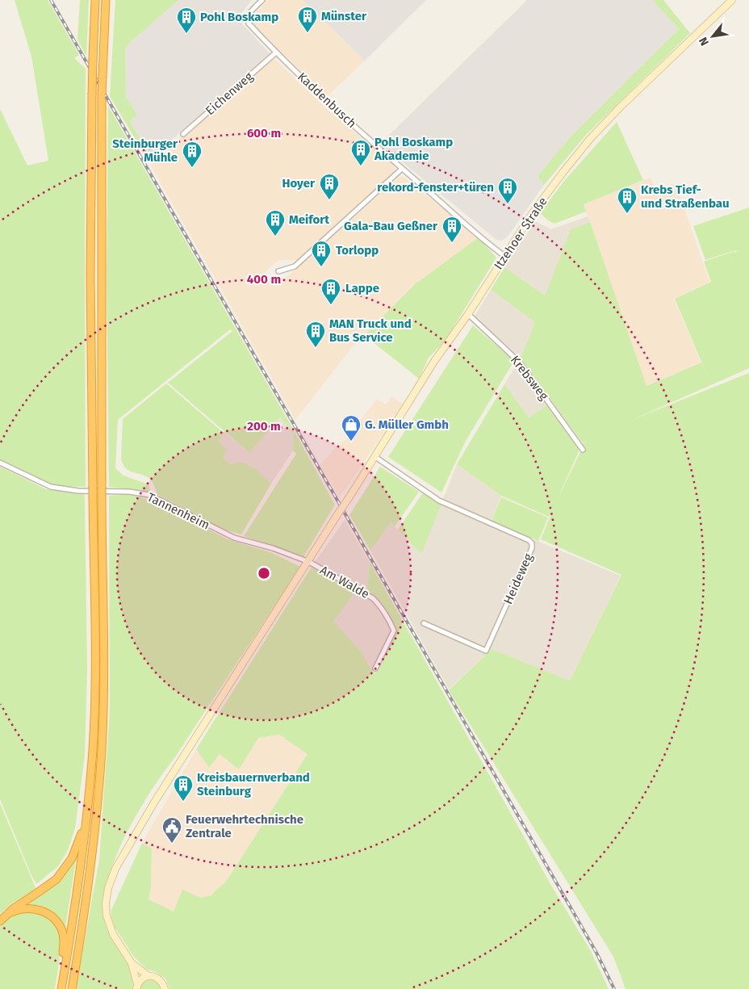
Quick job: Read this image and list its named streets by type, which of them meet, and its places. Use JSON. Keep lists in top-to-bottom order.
{
  "streets": {
    "main road": ["Itzehoer Straße"],
    "street": [
      "Eichenweg",
      "Kaddenbusch",
      "Krebsweg",
      "Tannenheim",
      "Heideweg",
      "Am Walde"
    ]
  },
  "crossings": [
    ["Eichenweg", "Kaddenbusch"],
    ["Kaddenbusch", "Itzehoer Straße"],
    ["Itzehoer Straße", "Krebsweg"],
    ["Itzehoer Straße", "Tannenheim"],
    ["Itzehoer Straße", "Heideweg"],
    ["Itzehoer Straße", "Am Walde"],
    ["Tannenheim", "Am Walde"]
  ],
  "places": {
    "building": [
      "Münster",
      "Pohl Boskamp",
      "Pohl Boskamp Akademie",
      "Steinburger Mühle",
      "Hoyer",
      "rekord-fenster+türen",
      "Krebs Tief- und Straßenbau",
      "Meifort",
      "Gala-Bau Geßner",
      "Torlopp",
      "Lappe",
      "MAN Truck und Bus Service",
      "Kreisbauernverband Steinburg"
    ],
    "shop": ["G. Müller Gmbh"],
    "public building": ["Feuerwehrtechnische Zentrale"]
  },
  "north": "bottom left",
  "rings": ["600 m", "400 m", "200 m"]
}
